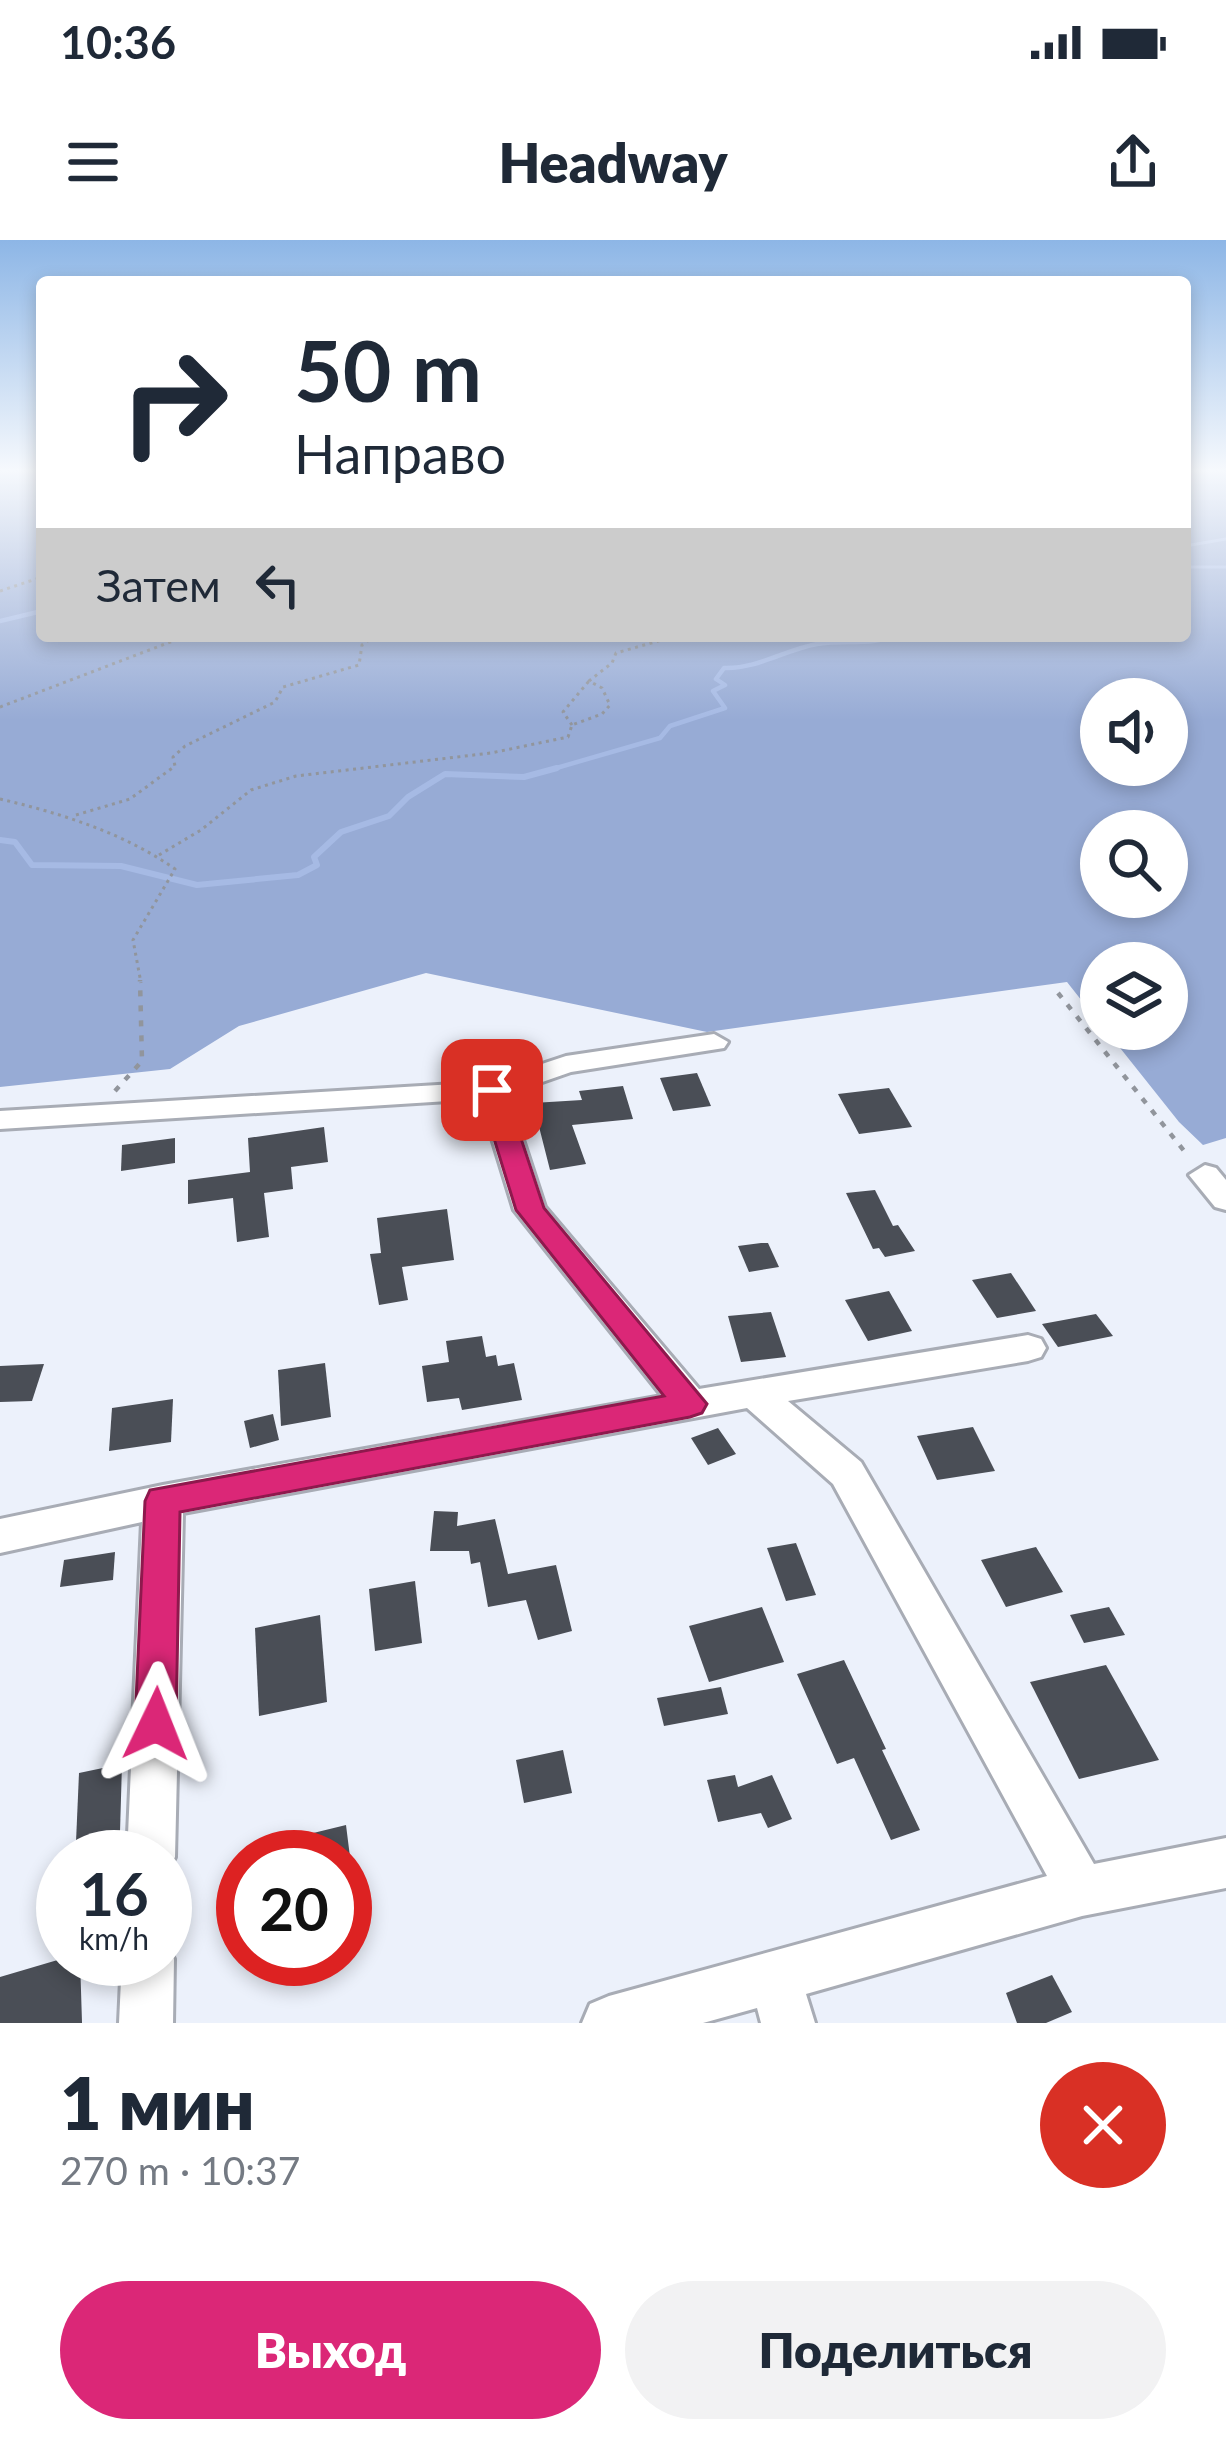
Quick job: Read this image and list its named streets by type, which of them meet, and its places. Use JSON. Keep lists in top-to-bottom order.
{
  "page": {
    "status": "10:36",
    "header": "Headway",
    "turn": ["50 m", "Направо"],
    "then": "Затем",
    "speed": "16 km/h",
    "limit": "20",
    "heading": ["1 мин", "270 m · 10:37"],
    "buttons": ["Выход", "Поделиться"]
  }
}
